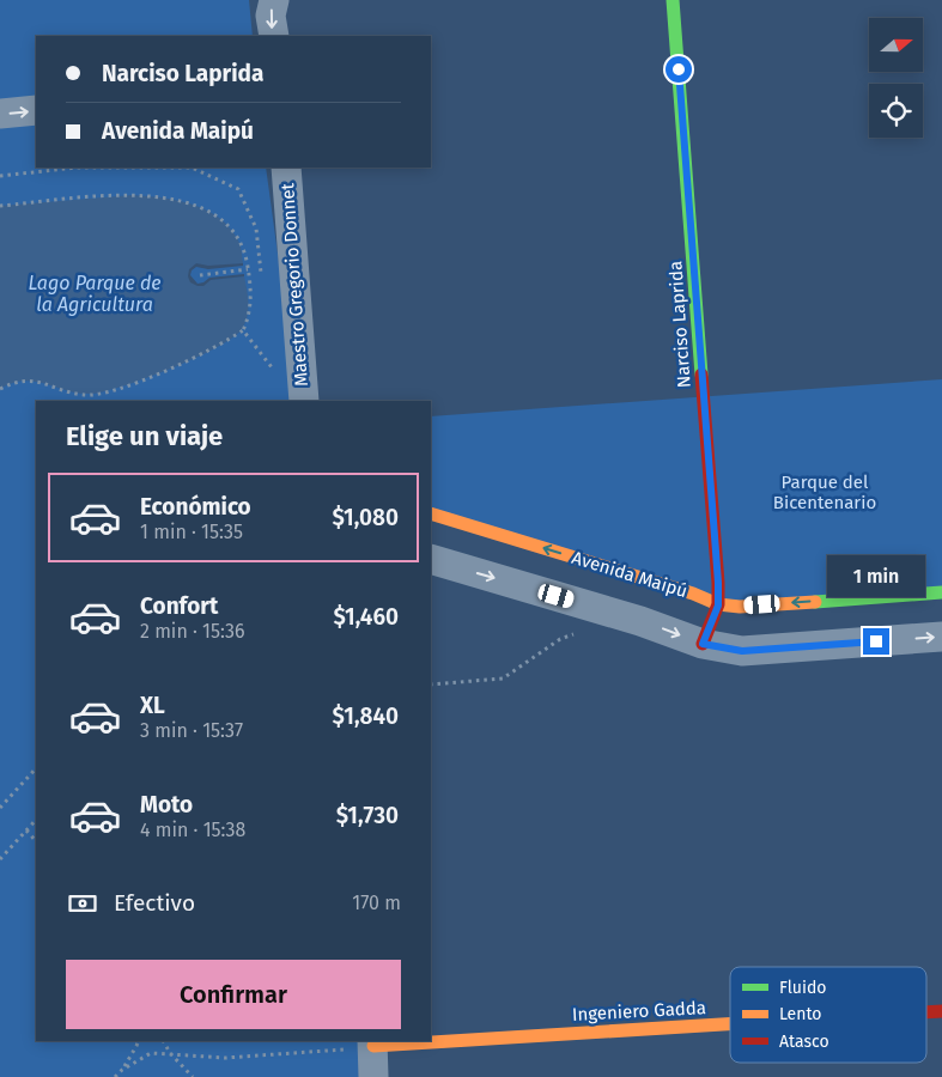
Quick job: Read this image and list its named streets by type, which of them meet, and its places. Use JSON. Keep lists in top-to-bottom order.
{
  "streets": {
    "street": [
      "Maestro Gregorio Donnet",
      "Narciso Laprida",
      "Avenida Maipú",
      "Ingeniero Gadda"
    ]
  },
  "crossings": [
    ["Narciso Laprida", "Avenida Maipú"]
  ],
  "water": ["Lago Parque de la Agricultura"],
  "parks": ["Parque del Bicentenario"],
  "legend": ["Fluido", "Lento", "Atasco"],
  "north": "right",
  "page": {
    "banner": ["Narciso Laprida", "Avenida Maipú"],
    "heading": "Elige un viaje",
    "list": [
      {
        "name": "Económico",
        "note": "1 min · 15:35",
        "value": "$1,080"
      },
      {
        "name": "Confort",
        "note": "2 min · 15:36",
        "value": "$1,460"
      },
      {
        "name": "XL",
        "note": "3 min · 15:37",
        "value": "$1,840"
      },
      {
        "name": "Moto",
        "note": "4 min · 15:38",
        "value": "$1,730"
      }
    ],
    "bubble": "1 min",
    "pay": ["Efectivo", "170 m"],
    "buttons": "Confirmar"
  }
}
